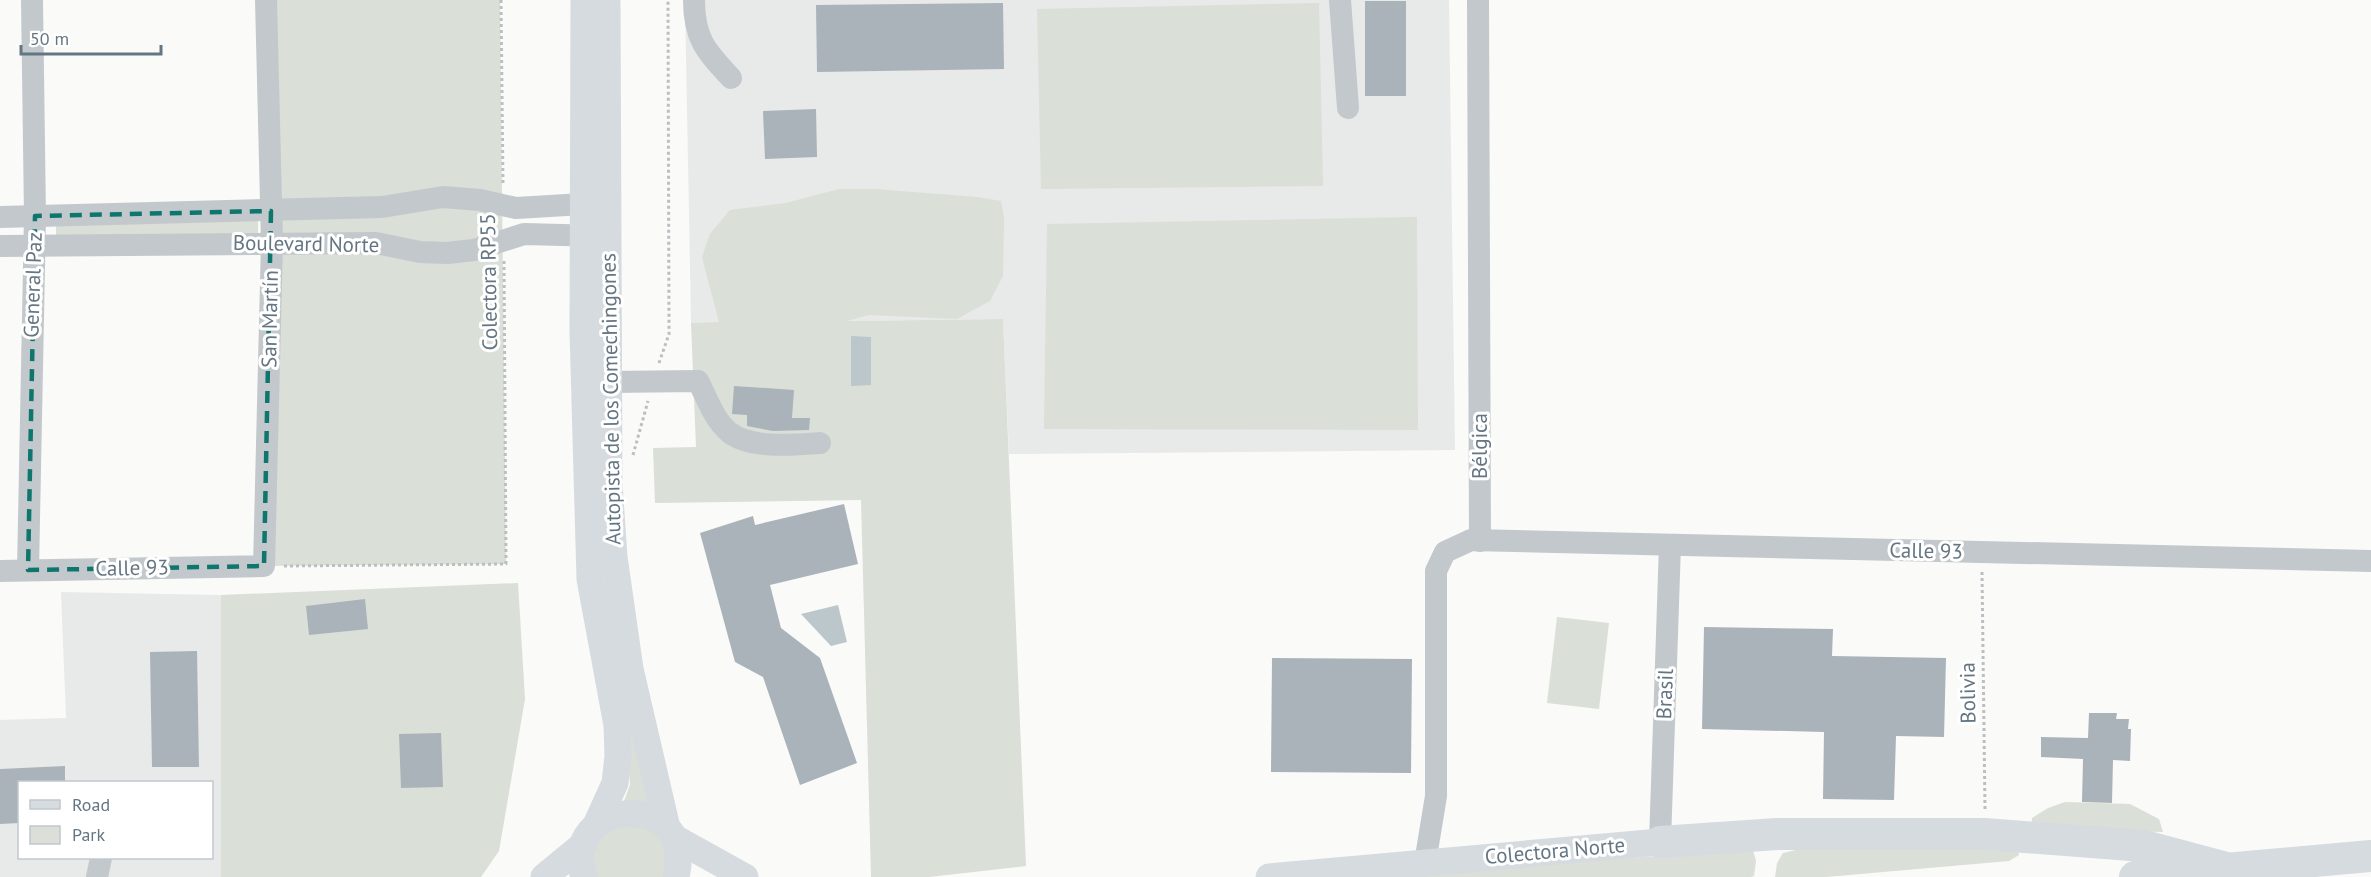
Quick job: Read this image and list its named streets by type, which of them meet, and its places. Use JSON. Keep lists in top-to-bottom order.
{
  "streets": {
    "main road": ["Autopista de los Comechingones", "Colectora Norte"],
    "street": [
      "Boulevard Norte",
      "General Paz",
      "San Martín",
      "Bélgica",
      "Calle 93",
      "Brasil"
    ],
    "path": ["Colectora RP55", "Bolivia"]
  },
  "crossings": [
    ["Boulevard Norte", "General Paz"],
    ["Boulevard Norte", "San Martín"],
    ["Boulevard Norte", "Autopista de los Comechingones"],
    ["Colectora RP55", "San Martín"],
    ["Colectora RP55", "Calle 93"],
    ["General Paz", "Calle 93"],
    ["San Martín", "Calle 93"],
    ["Bélgica", "Calle 93"],
    ["Calle 93", "Bolivia"],
    ["Calle 93", "Brasil"],
    ["Brasil", "Colectora Norte"]
  ],
  "legend": ["Road", "Park"],
  "scale_bar": "50 m"
}
